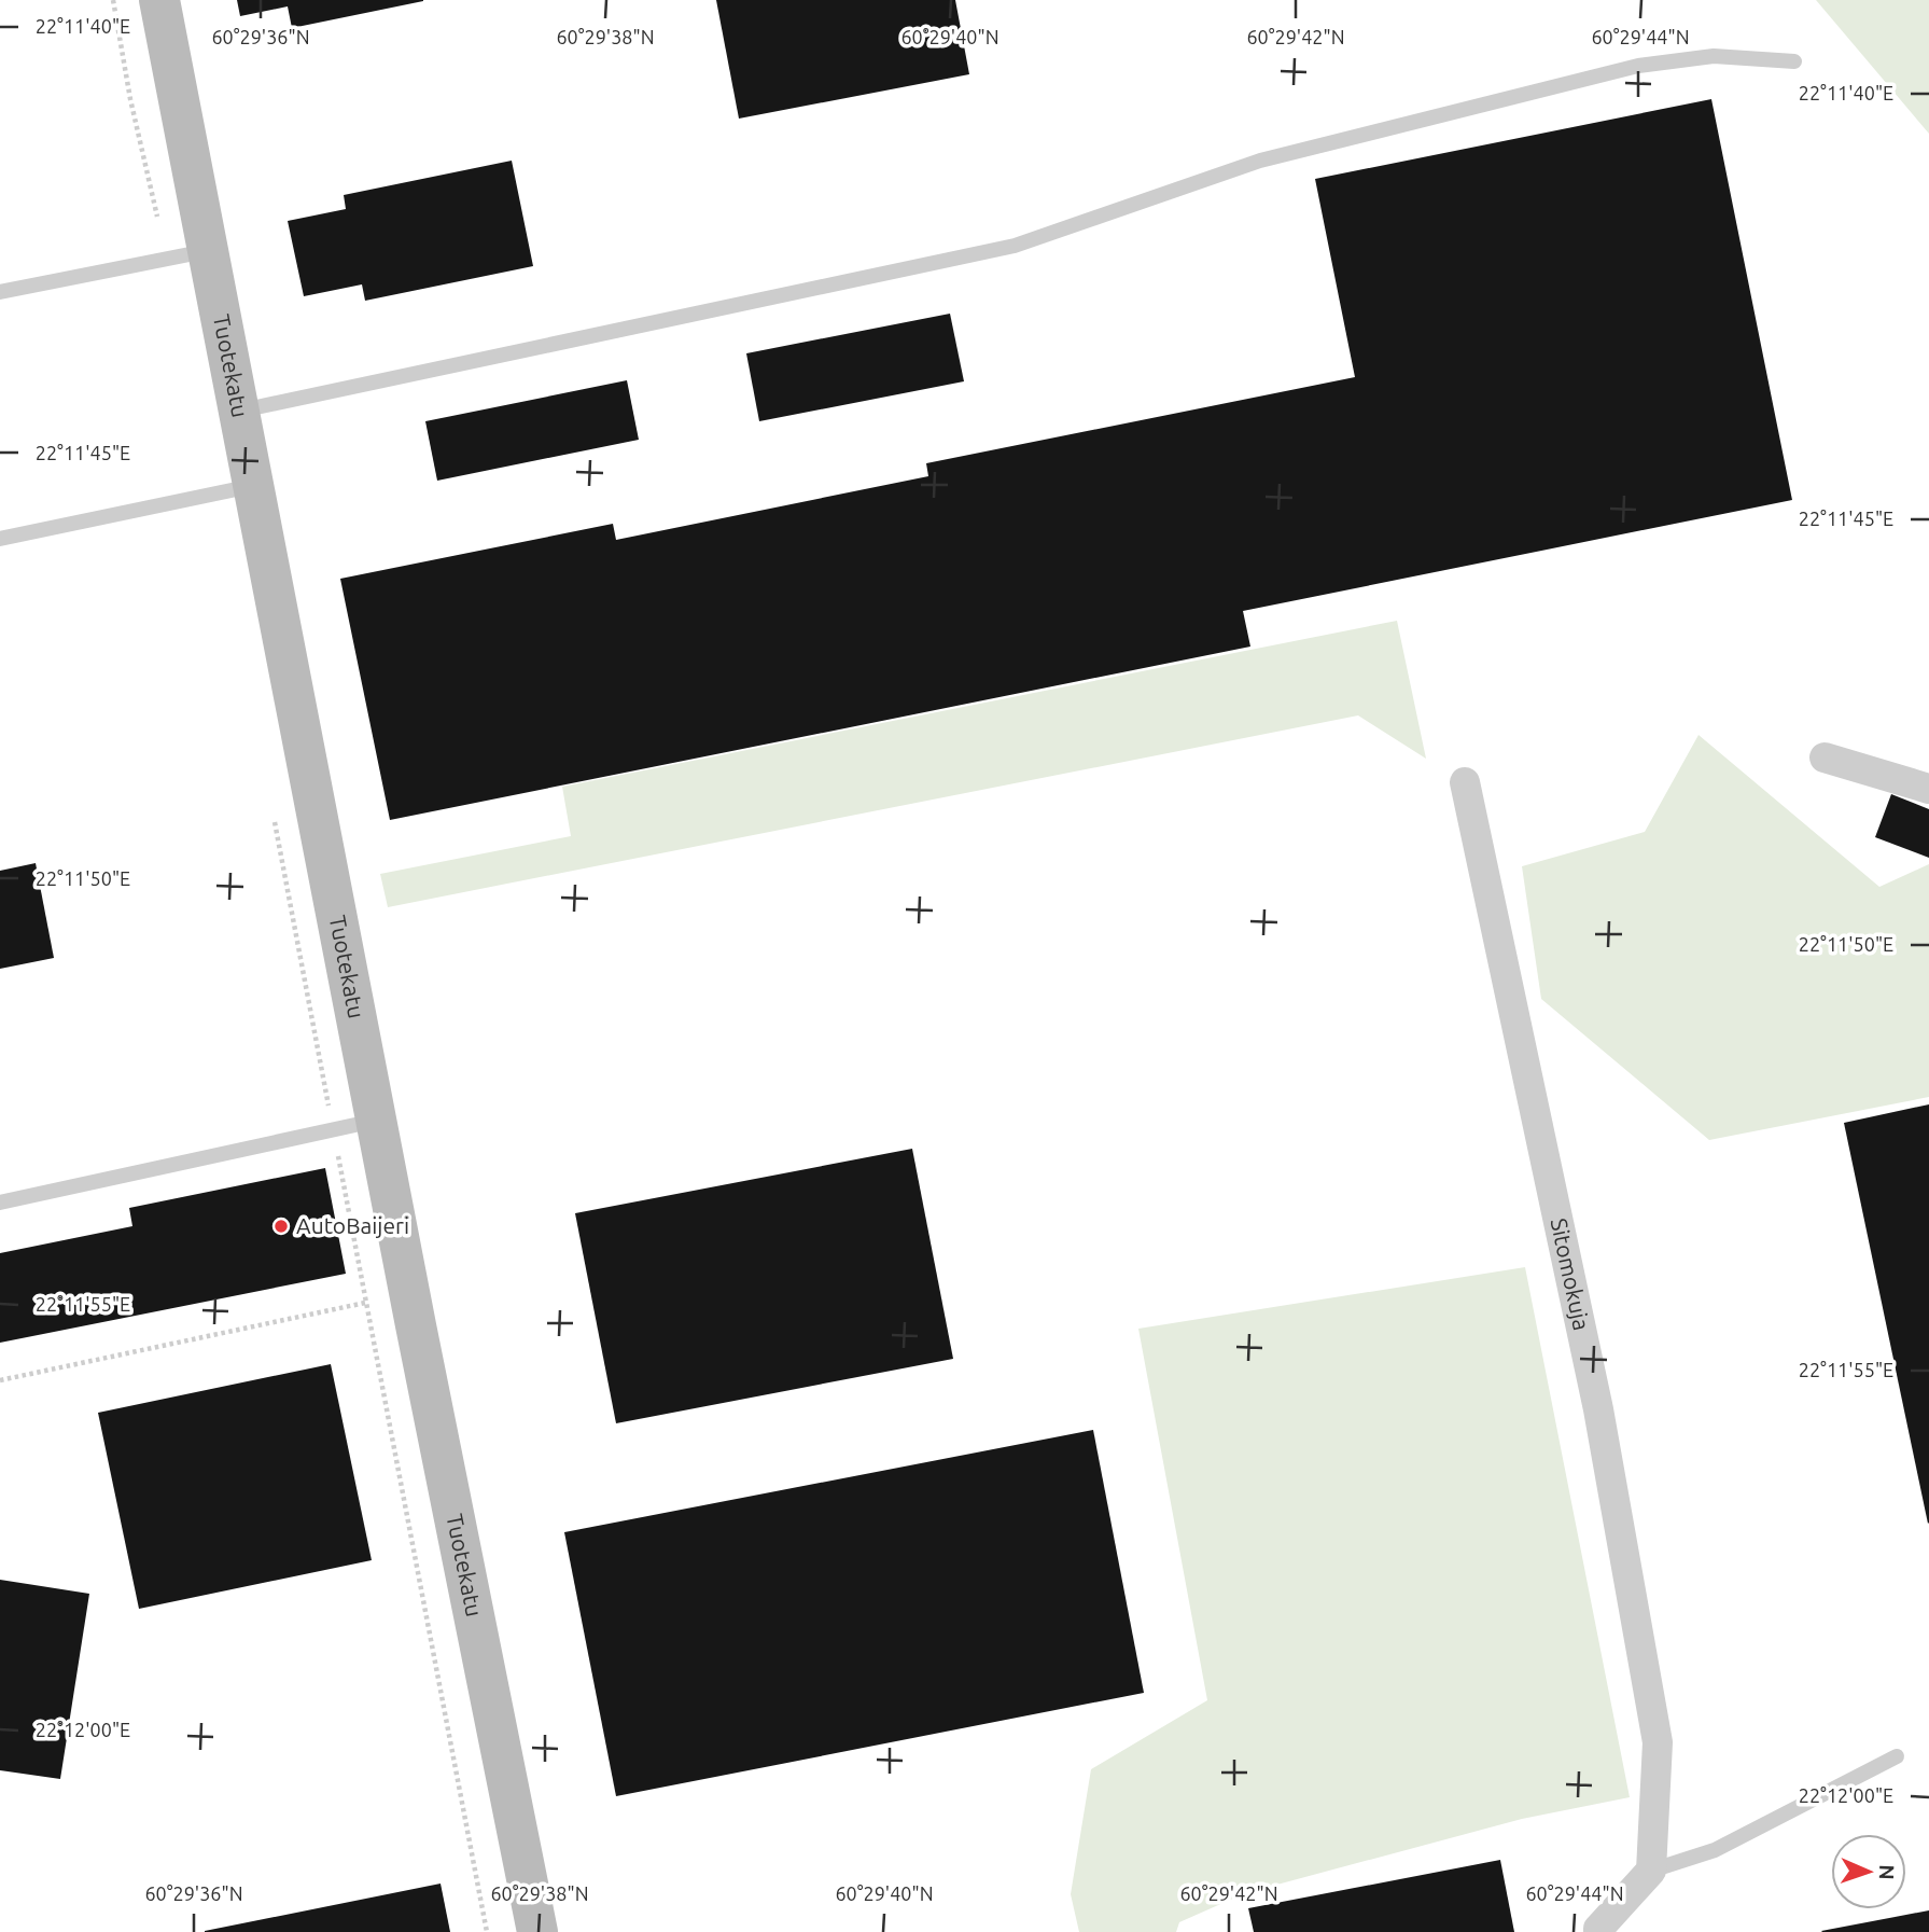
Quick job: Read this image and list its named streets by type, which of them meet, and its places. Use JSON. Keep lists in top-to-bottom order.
{
  "streets": {
    "street": ["Tuotekatu", "Sitomokuja"]
  },
  "places": ["AutoBaijeri"],
  "north": "right",
  "coordinates": [
    "22°11'40\"E",
    "60°29'36\"N",
    "60°29'38\"N",
    "60°29'40\"N",
    "60°29'42\"N",
    "60°29'44\"N",
    "22°11'45\"E",
    "22°11'50\"E",
    "22°11'55\"E",
    "22°12'00\"E"
  ]
}
